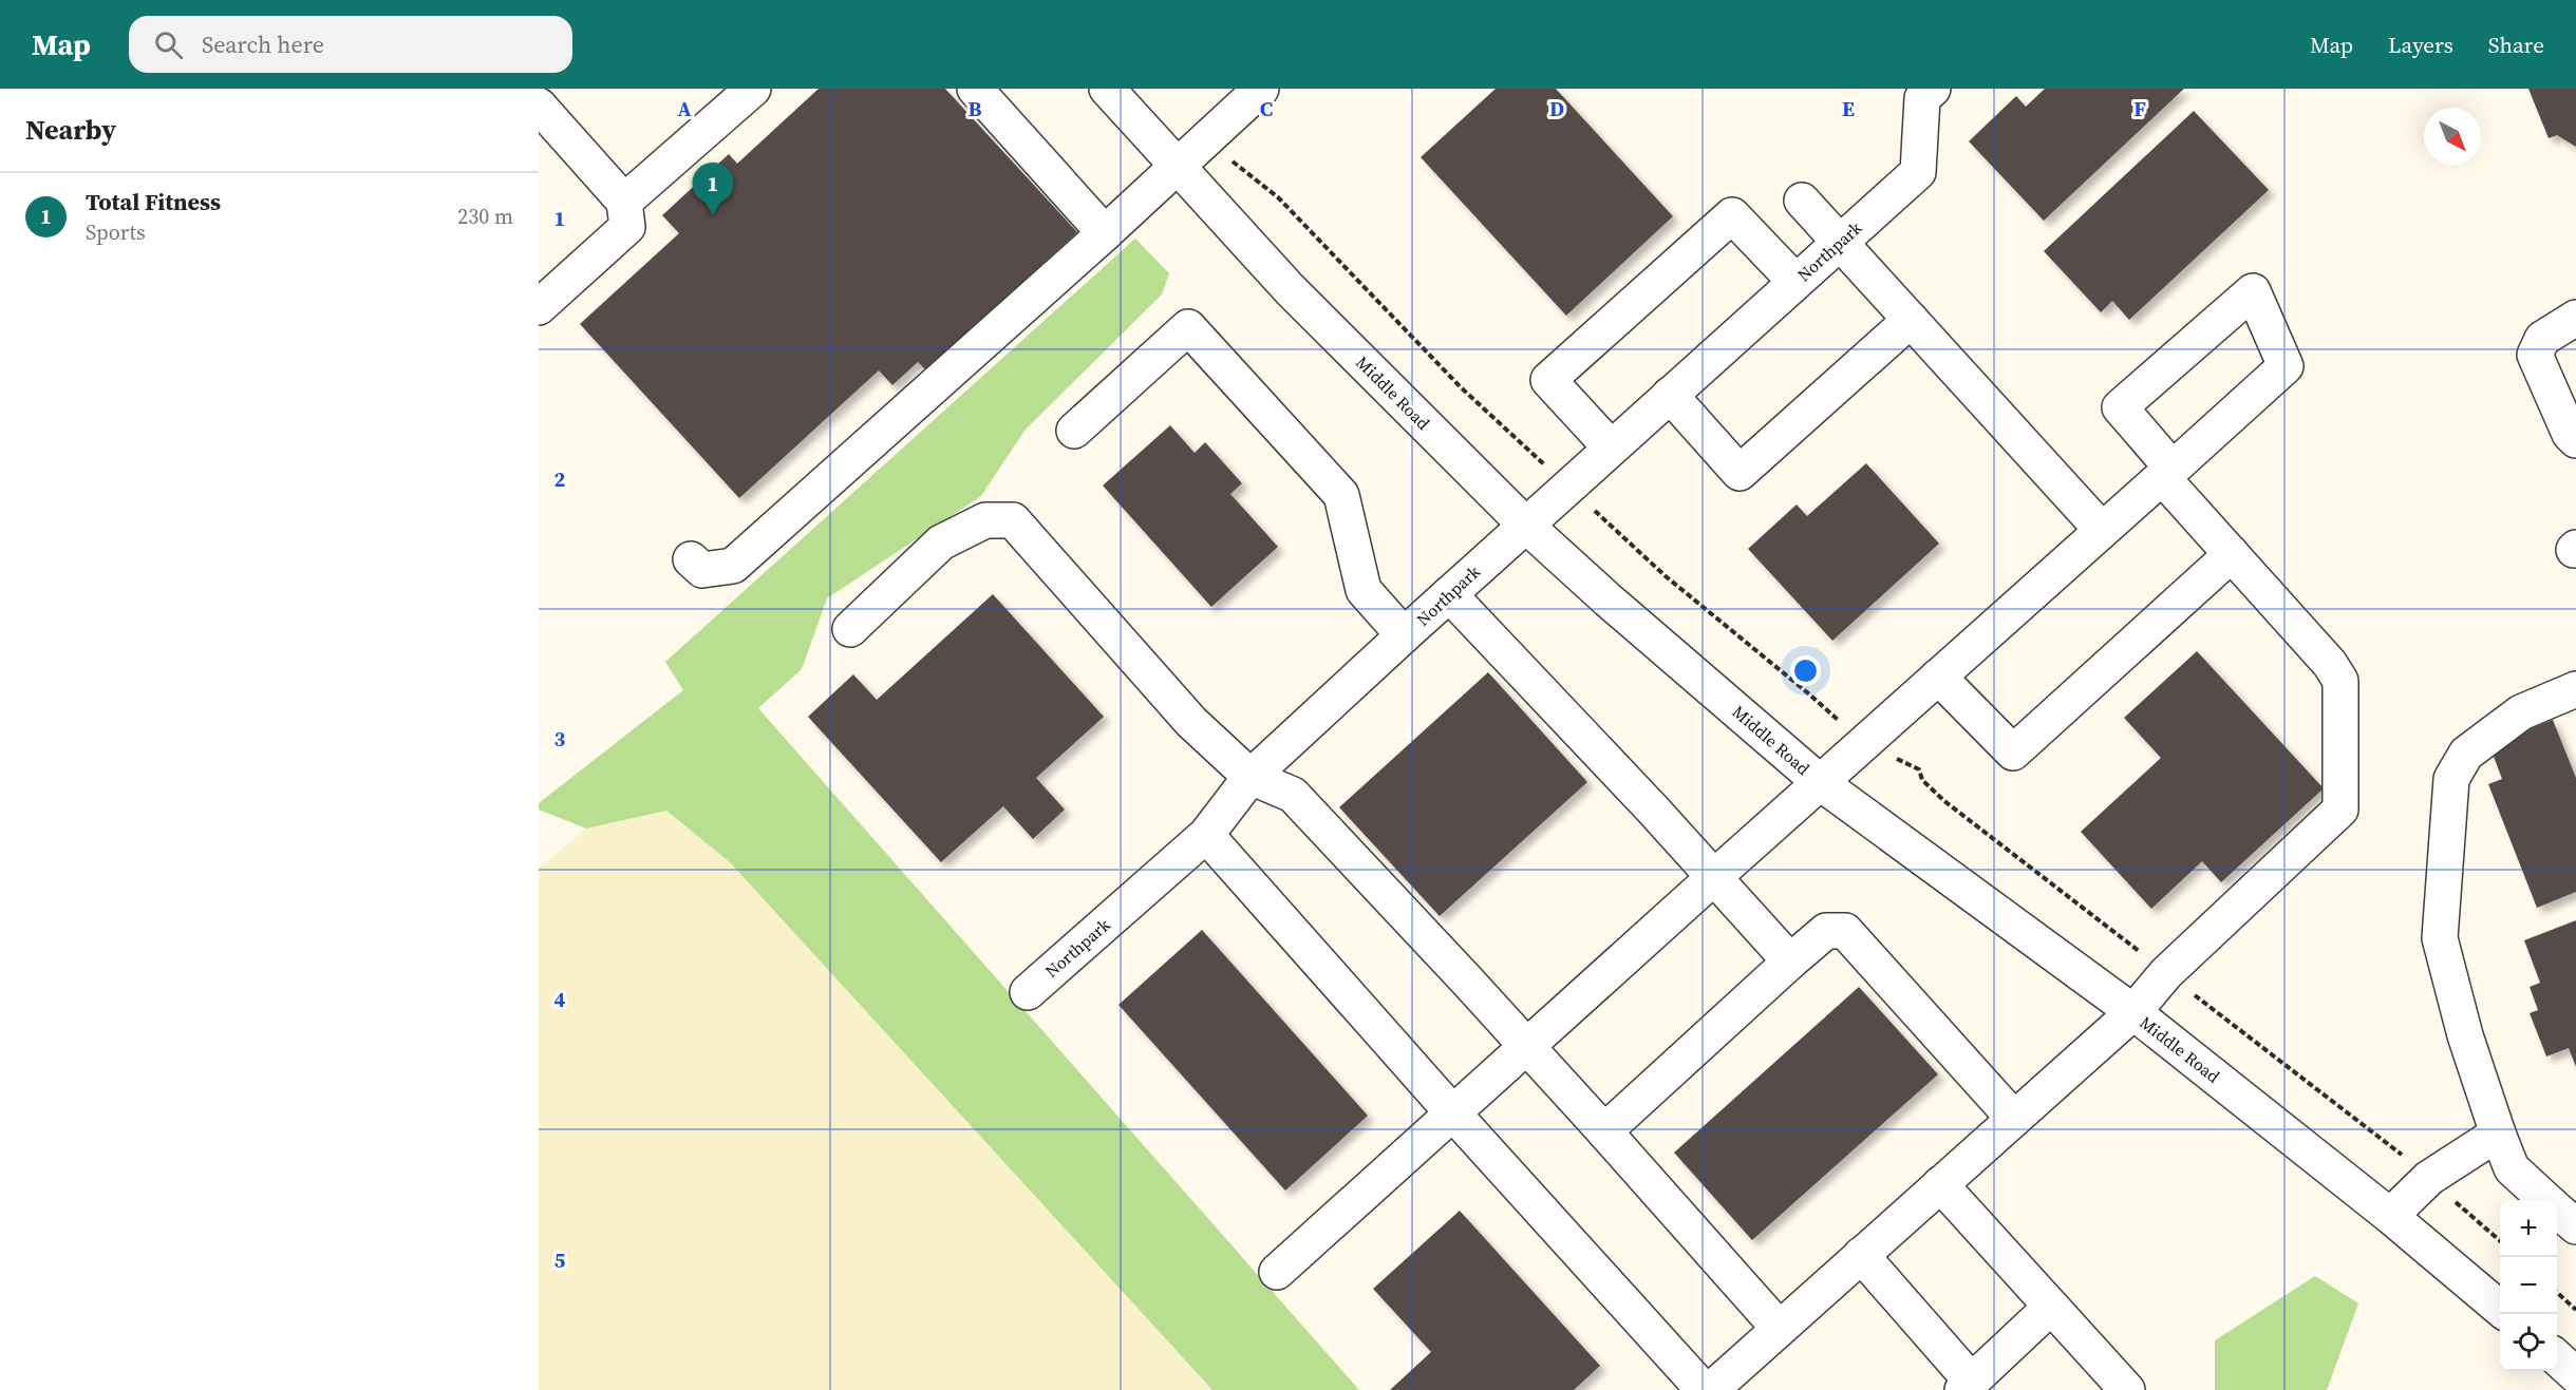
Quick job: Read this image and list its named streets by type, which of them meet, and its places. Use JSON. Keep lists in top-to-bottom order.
{
  "streets": {
    "street": ["Northpark", "Middle Road"]
  },
  "crossings": [
    ["Northpark", "Middle Road"]
  ],
  "north": "bottom right",
  "page": {
    "header": "Map",
    "search": "Search here",
    "nav": ["Map", "Layers", "Share"],
    "heading": "Nearby",
    "pins": "1",
    "list": [
      {
        "mark": "1",
        "name": "Total Fitness",
        "note": "Sports",
        "value": "230 m"
      }
    ],
    "map_buttons": ["+", "−"]
  },
  "grid": {
    "columns": [
      "A",
      "B",
      "C",
      "D",
      "E",
      "F"
    ],
    "rows": [
      "1",
      "2",
      "3",
      "4",
      "5"
    ]
  }
}
